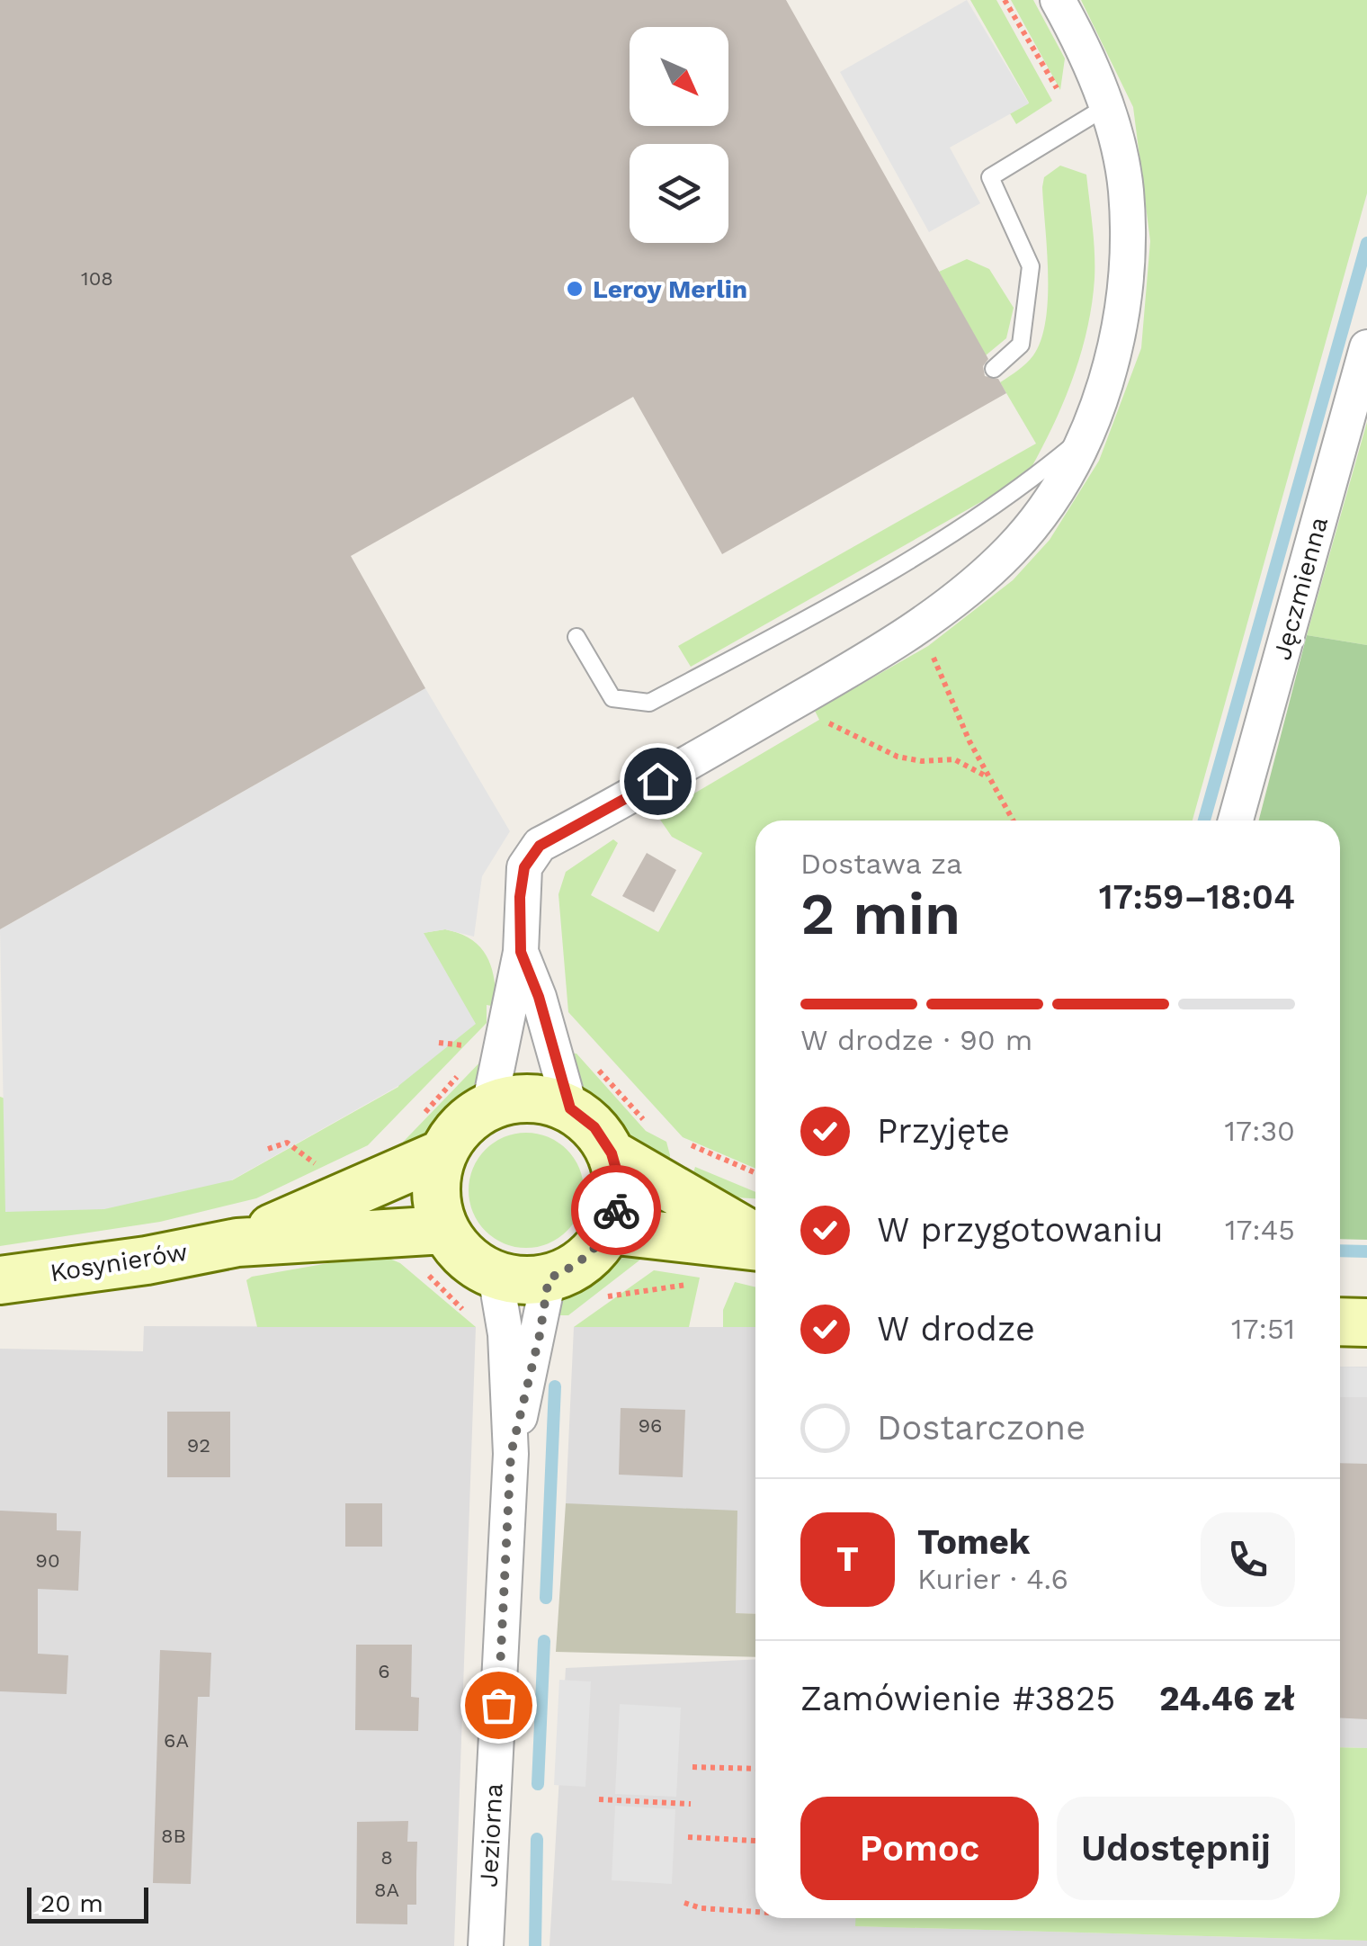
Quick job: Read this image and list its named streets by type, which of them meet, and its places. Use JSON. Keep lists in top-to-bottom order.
{
  "streets": {
    "main road": ["Kosynierów"],
    "street": ["Jęczmienna", "Jeziorna"]
  },
  "crossings": [
    ["Kosynierów", "Jeziorna"]
  ],
  "places": ["Leroy Merlin"],
  "house_numbers": [
    "108",
    "96",
    "92",
    "90",
    "6",
    "6A",
    "8B",
    "8",
    "8A"
  ],
  "scale_bar": "20 m",
  "north": "bottom right",
  "page": {
    "heading": ["2 min", "Dostawa za", "17:59–18:04"],
    "panel": [
      "Tomek",
      "Kurier · 4.6",
      "Zamówienie #3825",
      "24.46 zł"
    ],
    "bar": "W drodze · 90 m",
    "list": [
      ["Przyjęte", "17:30"],
      ["W przygotowaniu", "17:45"],
      ["W drodze", "17:51"],
      "Dostarczone"
    ],
    "round": "T",
    "buttons": ["Pomoc", "Udostępnij"],
    "scale": "20 m"
  }
}
